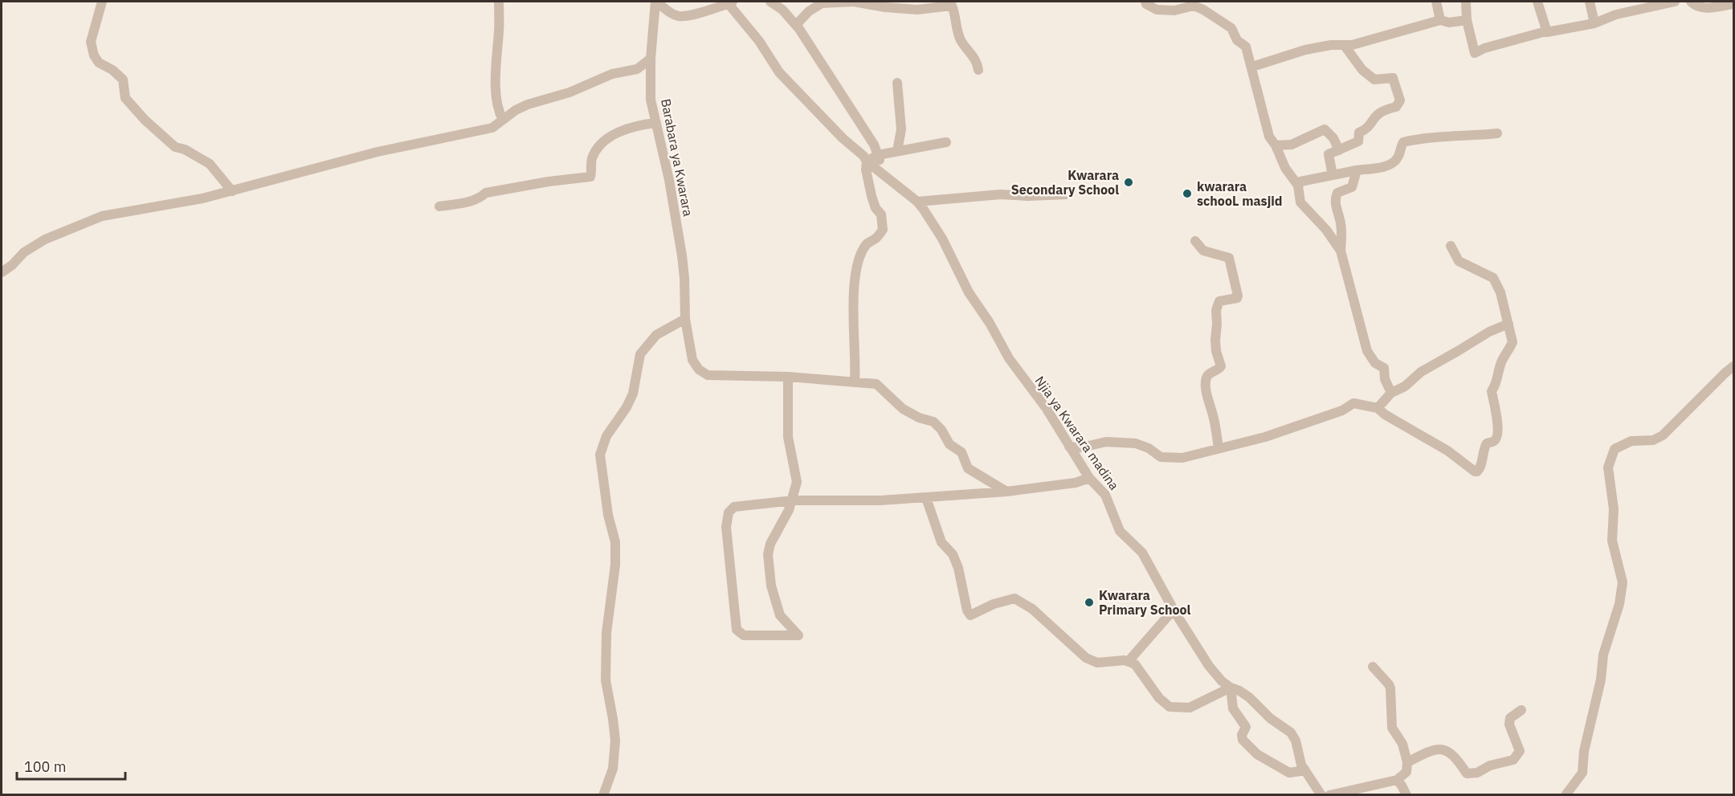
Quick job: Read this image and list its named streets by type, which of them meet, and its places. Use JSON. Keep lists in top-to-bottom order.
{
  "streets": {
    "street": ["Barabara ya Kwarara", "Njia ya Kwarara madina"]
  },
  "places": ["Kwarara Secondary School", "kwarara schooL masjid", "Kwarara Primary School"],
  "scale_bar": "100 m"
}
